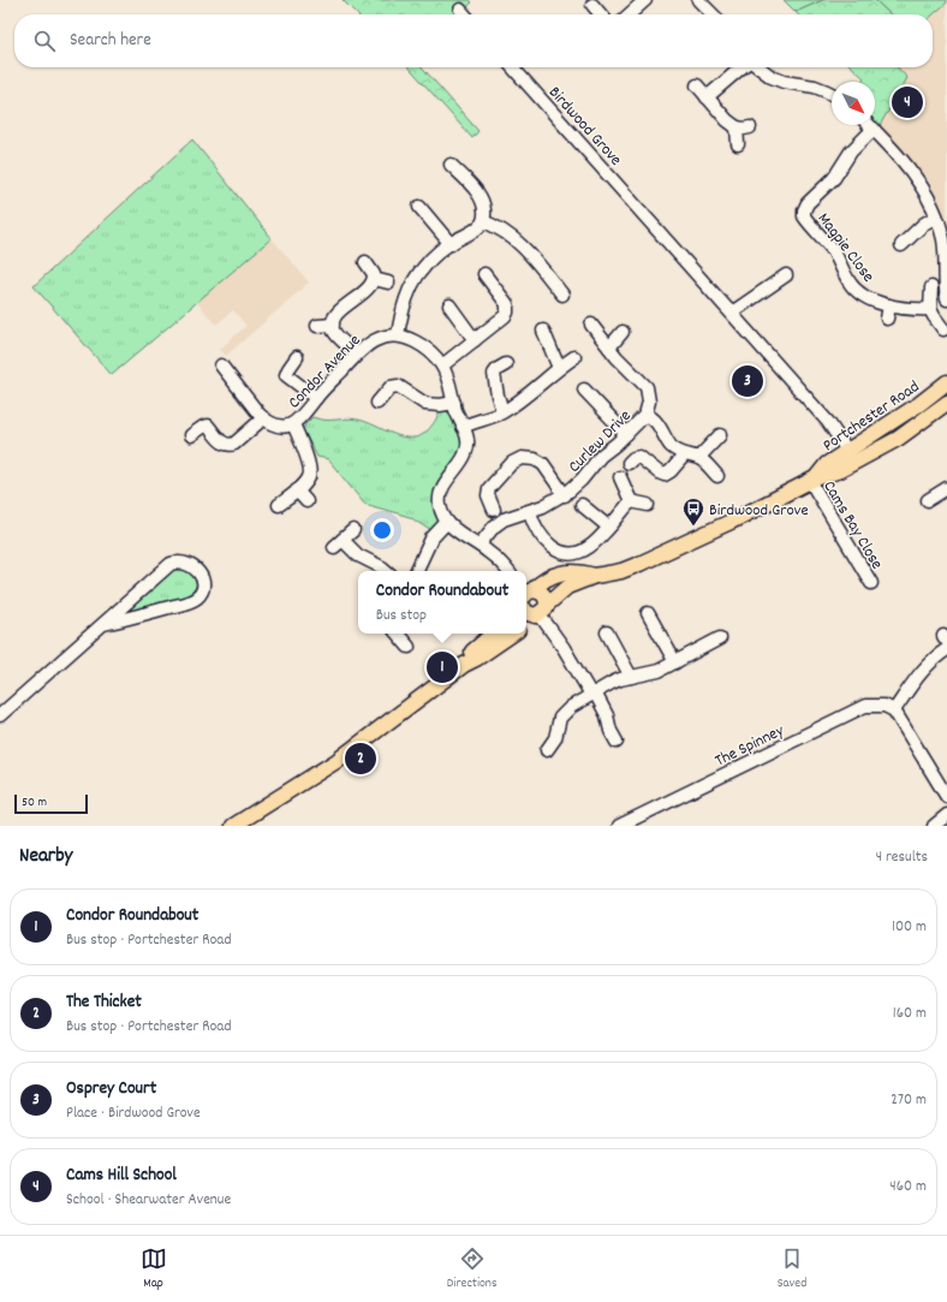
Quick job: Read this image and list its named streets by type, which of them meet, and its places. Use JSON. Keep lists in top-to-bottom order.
{
  "streets": {
    "main road": ["Portchester Road"],
    "street": [
      "Birdwood Grove",
      "Magpie Close",
      "Condor Avenue",
      "Curlew Drive",
      "Cams Bay Close",
      "The Spinney"
    ]
  },
  "crossings": [
    ["Birdwood Grove", "Portchester Road"],
    ["Portchester Road", "Cams Bay Close"]
  ],
  "places": {
    "bus stop": ["Birdwood Grove"]
  },
  "scale_bar": "50 m",
  "north": "bottom right",
  "page": {
    "search": "Search here",
    "pins": [
      "4",
      "3",
      "1",
      "2"
    ],
    "popup": ["Condor Roundabout", "Bus stop"],
    "scale": "50 m",
    "heading": ["Nearby", "4 results"],
    "list": [
      {
        "mark": "1",
        "name": "Condor Roundabout",
        "note": "Bus stop · Portchester Road",
        "value": "100 m"
      },
      {
        "mark": "2",
        "name": "The Thicket",
        "note": "Bus stop · Portchester Road",
        "value": "160 m"
      },
      {
        "mark": "3",
        "name": "Osprey Court",
        "note": "Place · Birdwood Grove",
        "value": "270 m"
      },
      {
        "mark": "4",
        "name": "Cams Hill School",
        "note": "School · Shearwater Avenue",
        "value": "460 m"
      }
    ],
    "nav": ["Map", "Directions", "Saved"]
  }
}
